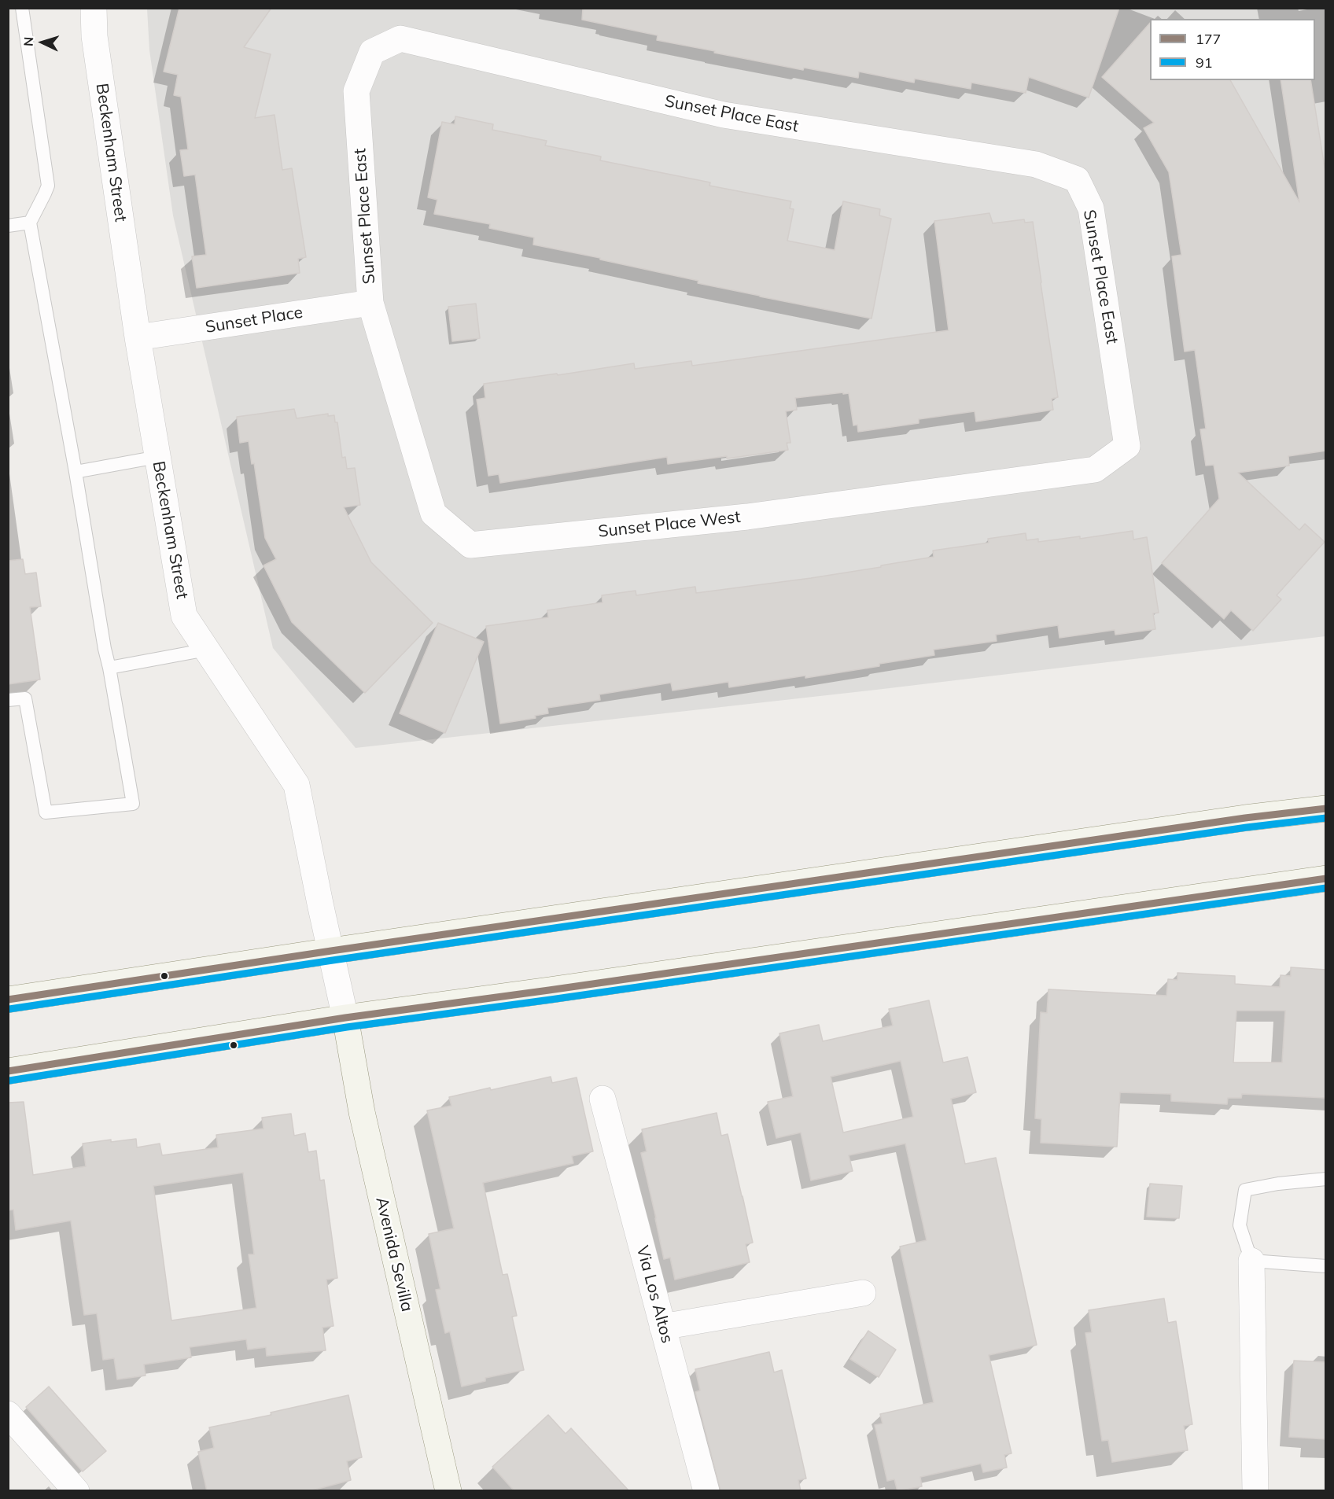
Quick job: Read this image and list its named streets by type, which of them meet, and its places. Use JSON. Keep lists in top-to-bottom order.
{
  "streets": {
    "main road": ["Avenida Sevilla"],
    "street": [
      "Sunset Place East",
      "Beckenham Street",
      "Sunset Place",
      "Sunset Place West",
      "Via Los Altos"
    ]
  },
  "crossings": [
    ["Sunset Place East", "Sunset Place"],
    ["Sunset Place East", "Sunset Place West"],
    ["Beckenham Street", "Sunset Place"],
    ["Beckenham Street", "Avenida Sevilla"],
    ["Sunset Place", "Sunset Place West"]
  ],
  "lines": ["transit line 177", "transit line 91"],
  "legend": ["177", "91"],
  "north": "left"
}
